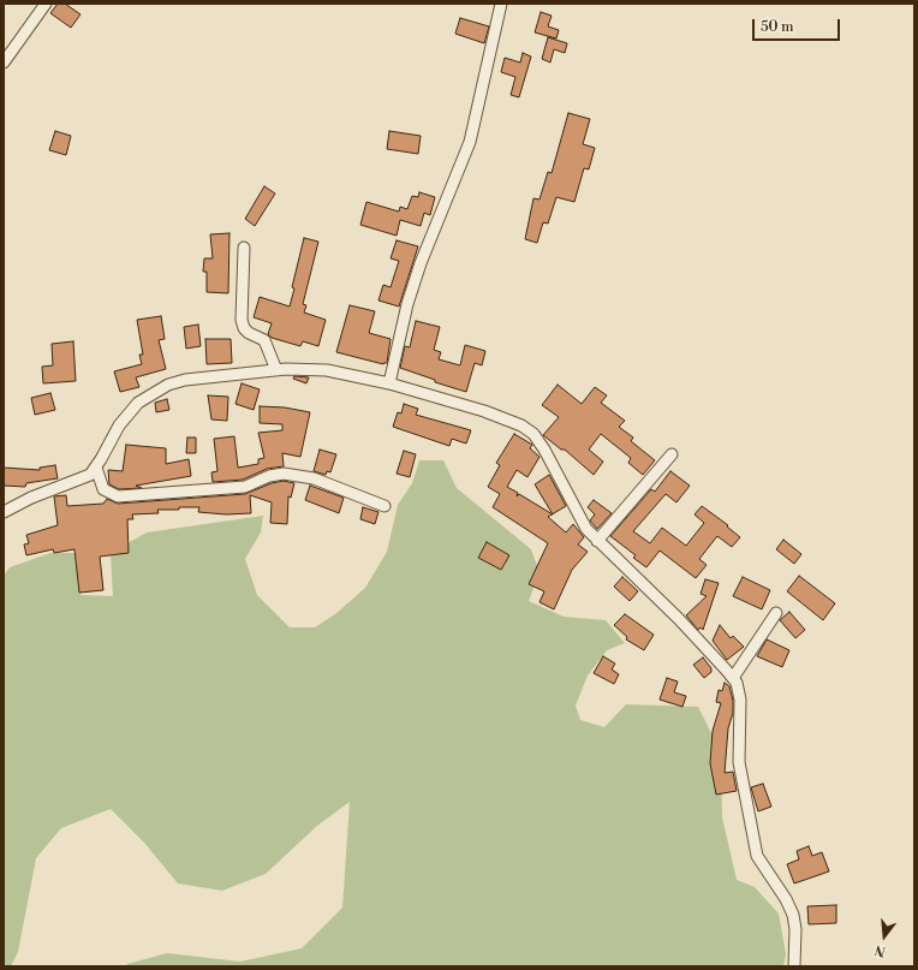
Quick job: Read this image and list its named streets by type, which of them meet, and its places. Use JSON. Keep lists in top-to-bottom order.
{
  "scale_bar": "50 m",
  "north": "bottom"
}
